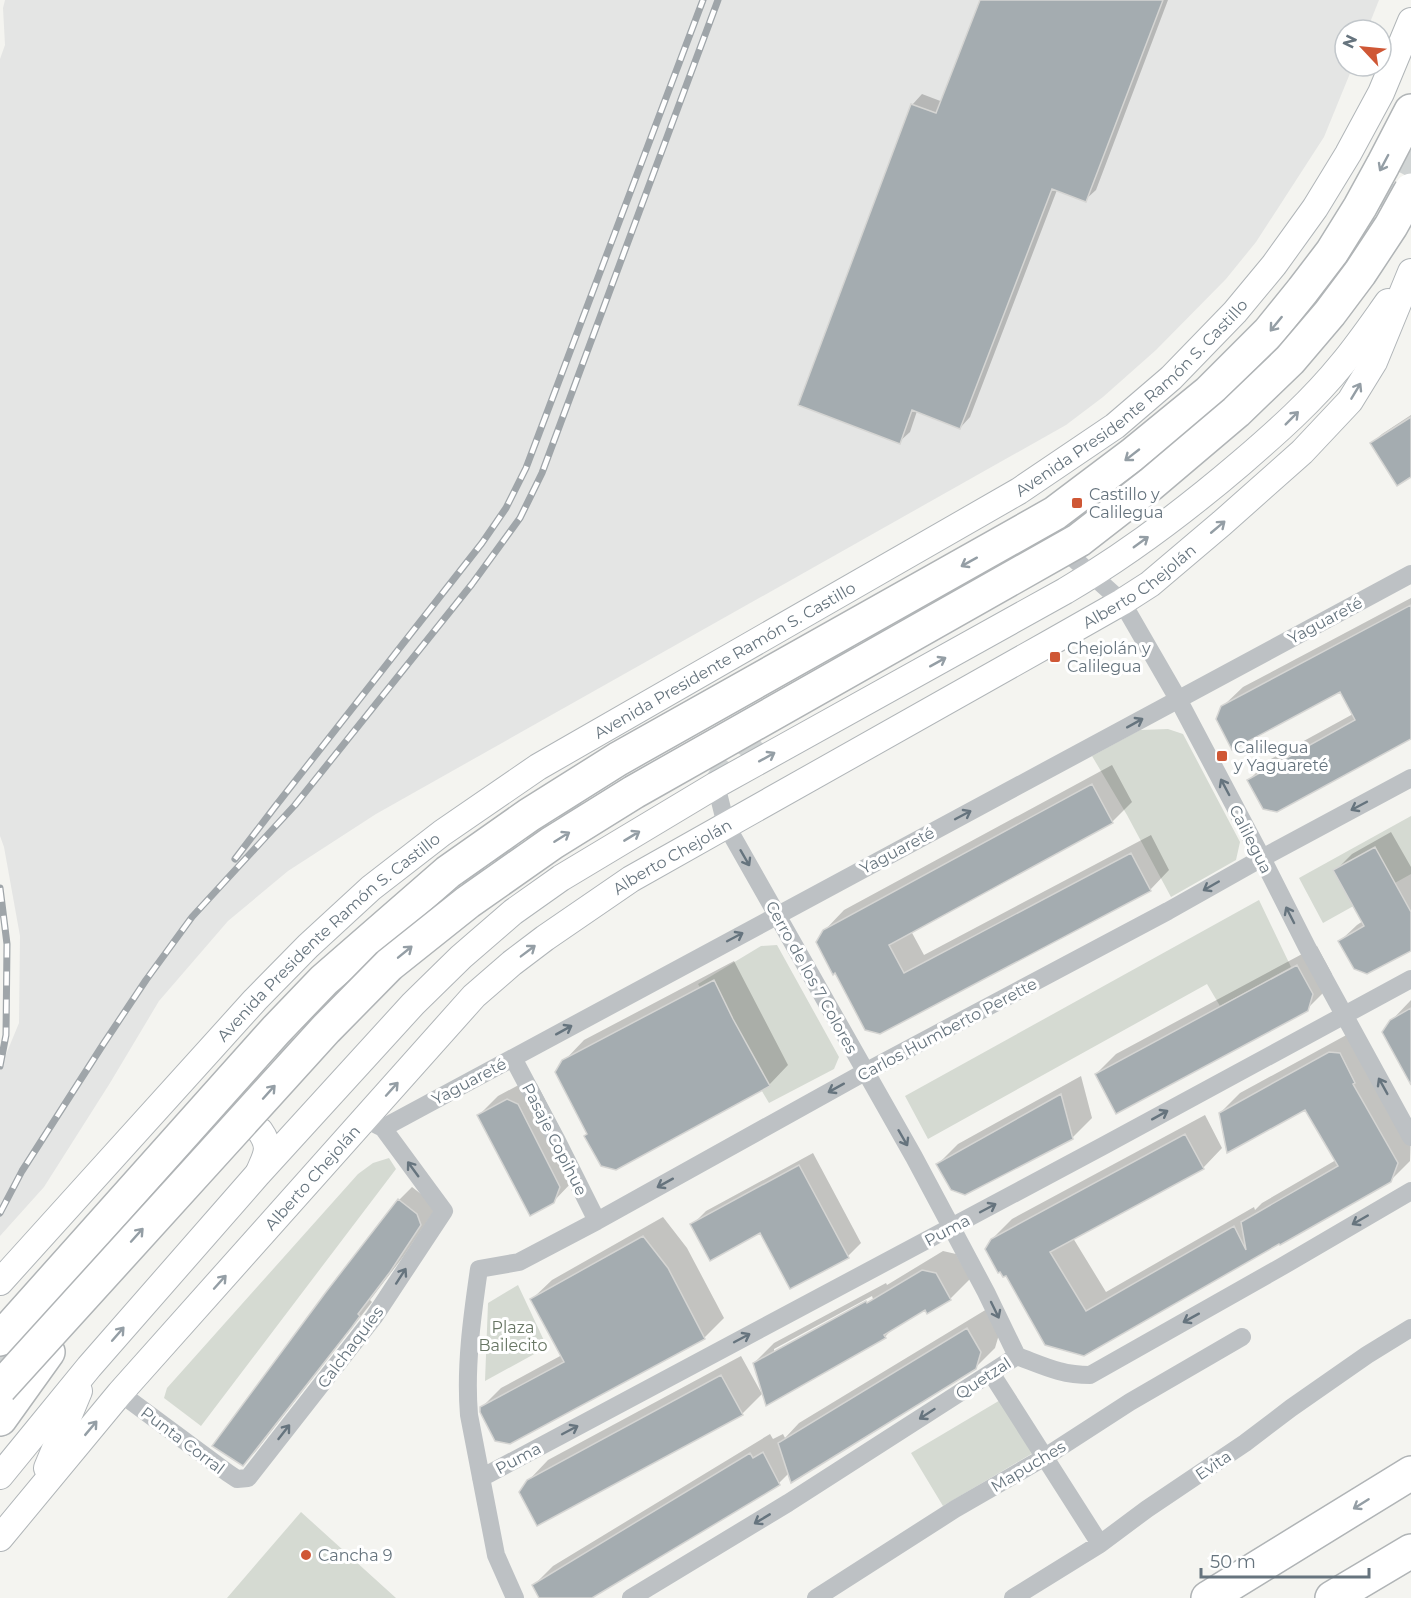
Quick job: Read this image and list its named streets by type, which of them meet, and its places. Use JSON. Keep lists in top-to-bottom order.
{
  "streets": {
    "main road": ["Avenida Presidente Ramón S. Castillo", "Alberto Chejolán"],
    "street": [
      "Yaguareté",
      "Calilegua",
      "Cerro de los 7 Colores",
      "Carlos Humberto Perette",
      "Pasaje Copihue",
      "Puma",
      "Calchaquíes",
      "Quetzal",
      "Punta Corral",
      "Evita",
      "Mapuches"
    ]
  },
  "crossings": [
    ["Alberto Chejolán", "Yaguareté"],
    ["Alberto Chejolán", "Calilegua"],
    ["Alberto Chejolán", "Cerro de los 7 Colores"],
    ["Alberto Chejolán", "Calchaquíes"],
    ["Alberto Chejolán", "Punta Corral"],
    ["Yaguareté", "Calilegua"],
    ["Yaguareté", "Cerro de los 7 Colores"],
    ["Yaguareté", "Pasaje Copihue"],
    ["Yaguareté", "Calchaquíes"],
    ["Calilegua", "Carlos Humberto Perette"],
    ["Calilegua", "Puma"],
    ["Cerro de los 7 Colores", "Carlos Humberto Perette"],
    ["Cerro de los 7 Colores", "Puma"],
    ["Cerro de los 7 Colores", "Quetzal"],
    ["Carlos Humberto Perette", "Pasaje Copihue"],
    ["Carlos Humberto Perette", "Puma"],
    ["Calchaquíes", "Punta Corral"]
  ],
  "one_way": [
    "Yaguareté",
    "Calilegua",
    "Cerro de los 7 Colores",
    "Carlos Humberto Perette",
    "Puma",
    "Calchaquíes",
    "Quetzal"
  ],
  "parks": ["Plaza Bailecito"],
  "places": {
    "transit": ["Castillo y Calilegua", "Chejolán y Calilegua", "Calilegua y Yaguareté"],
    "other": ["Cancha 9"]
  },
  "scale_bar": "50 m",
  "north": "top left"
}
